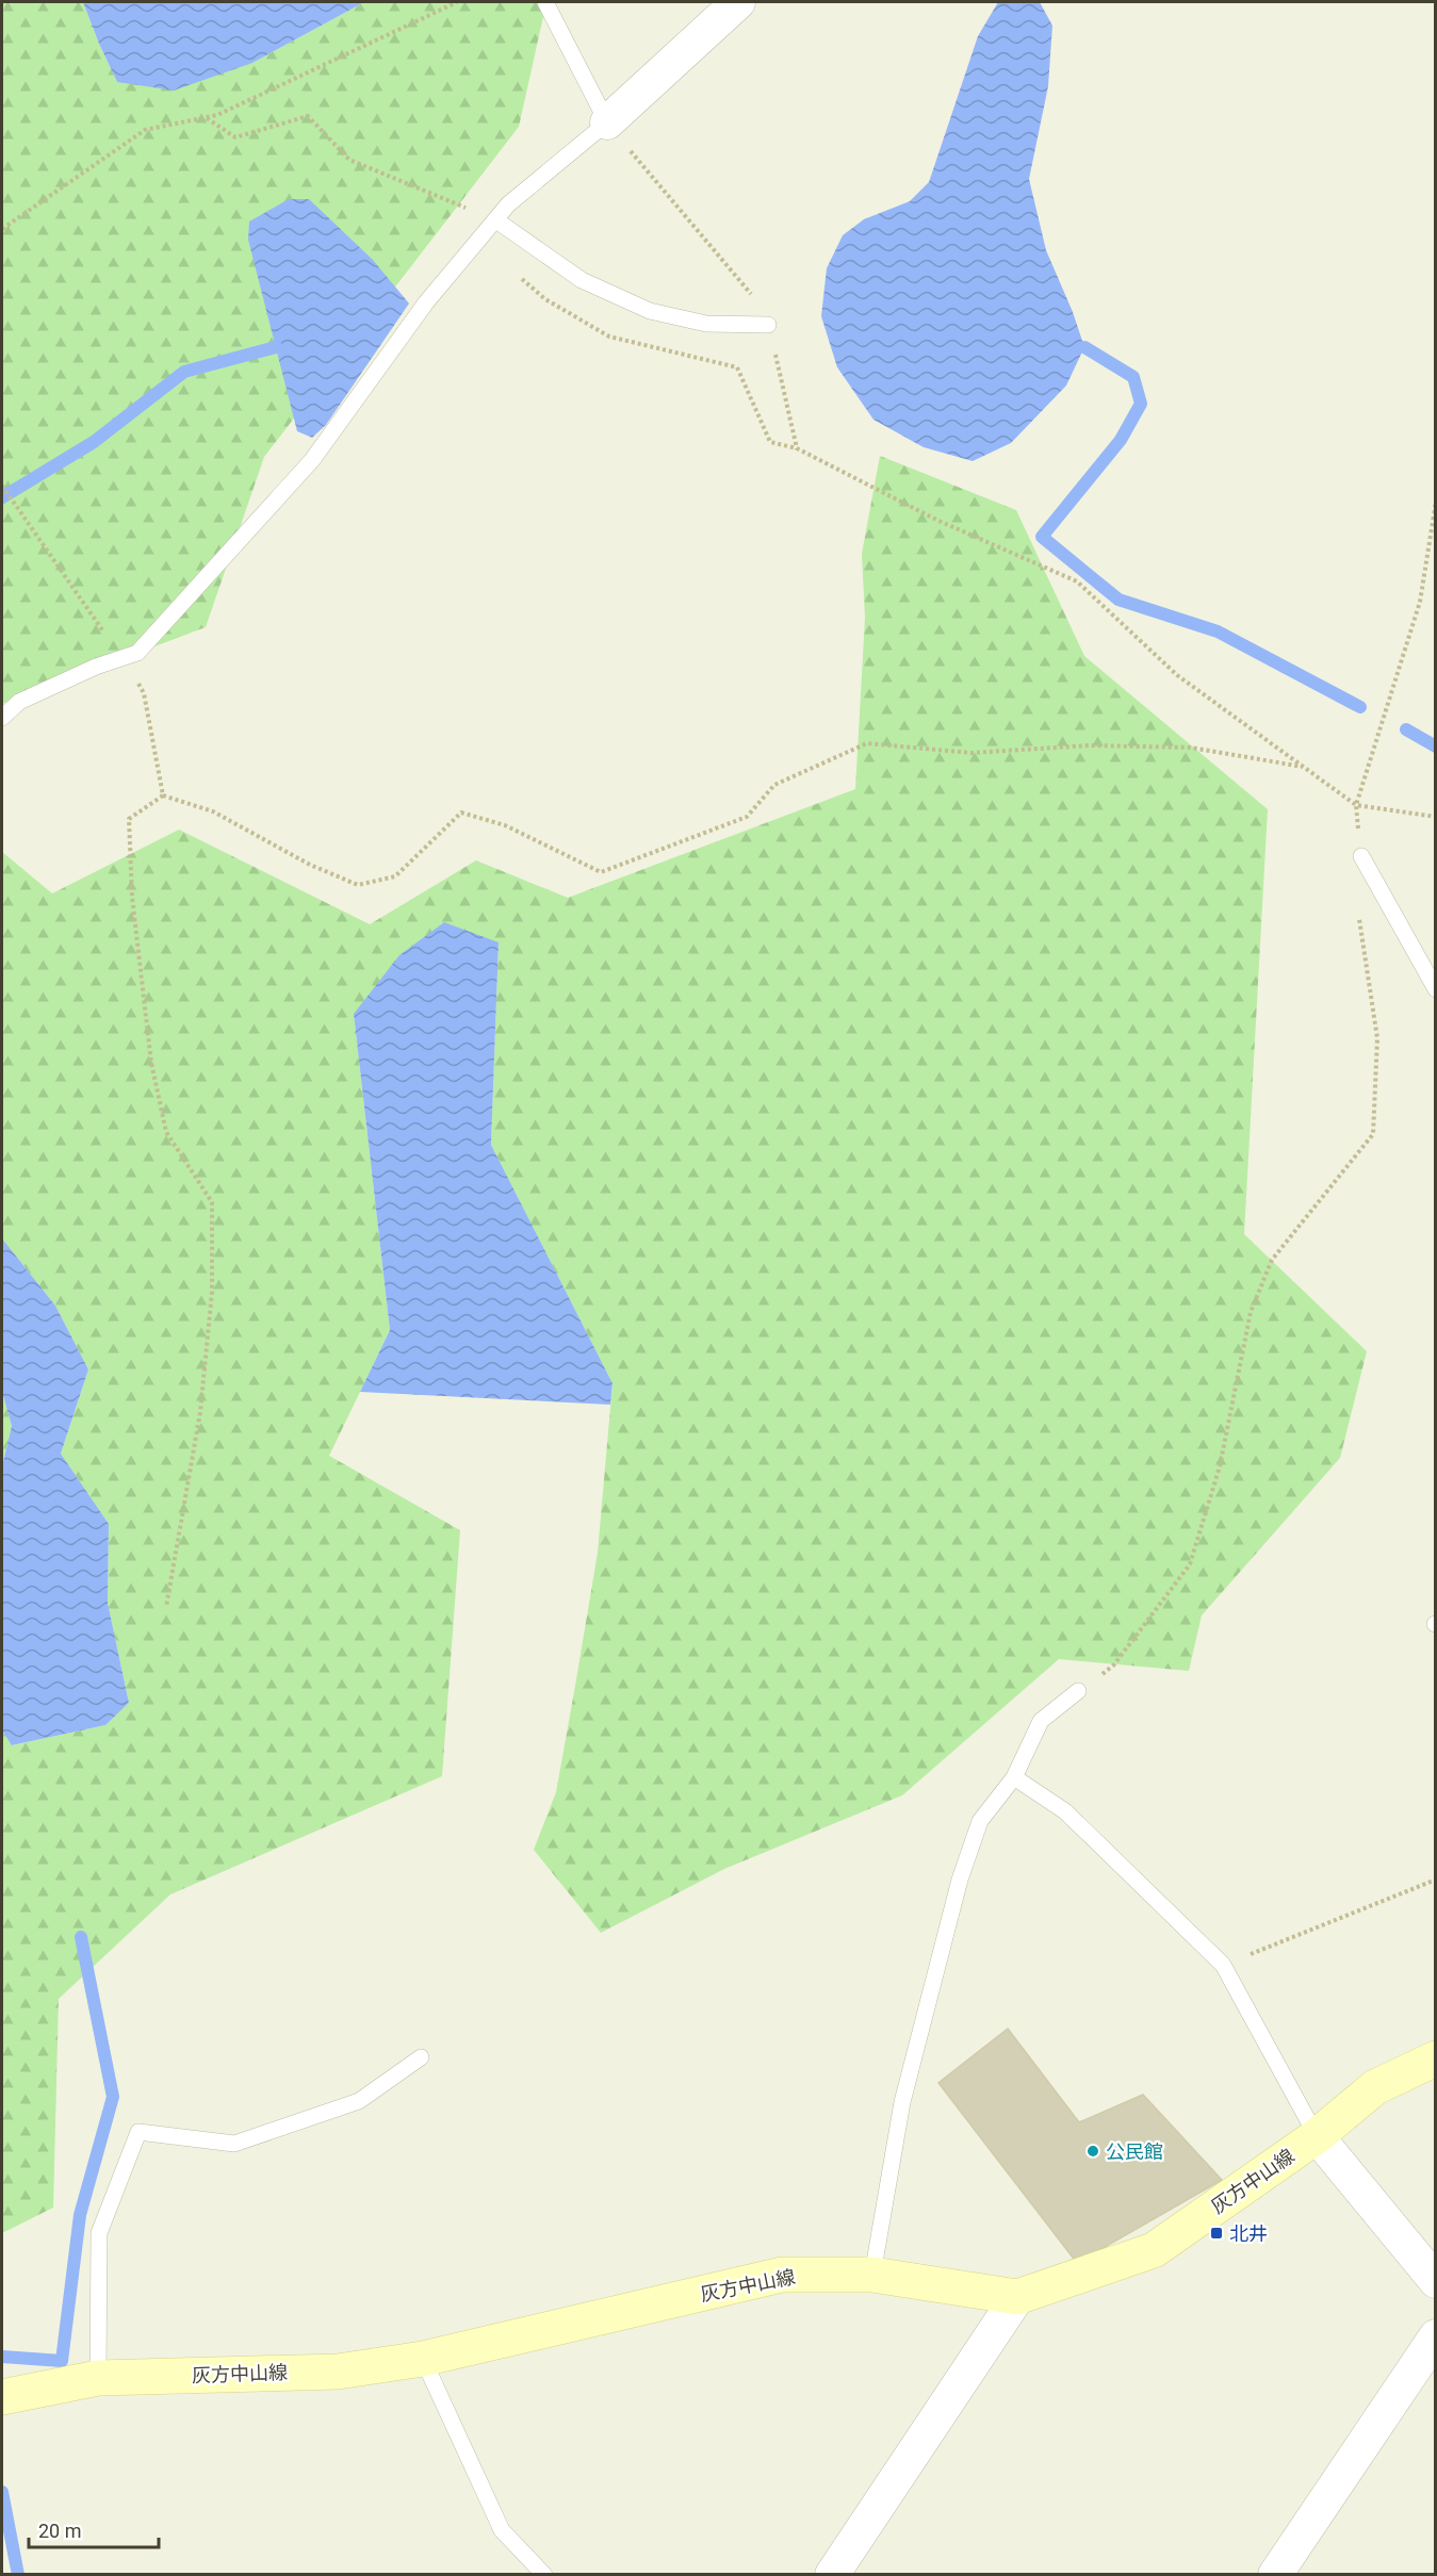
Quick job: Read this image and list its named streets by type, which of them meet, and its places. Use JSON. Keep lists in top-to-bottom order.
{
  "streets": {
    "main road": ["灰方中山線"]
  },
  "places": {
    "other": ["公民館"],
    "transit": ["北井"]
  },
  "scale_bar": "20 m"
}
